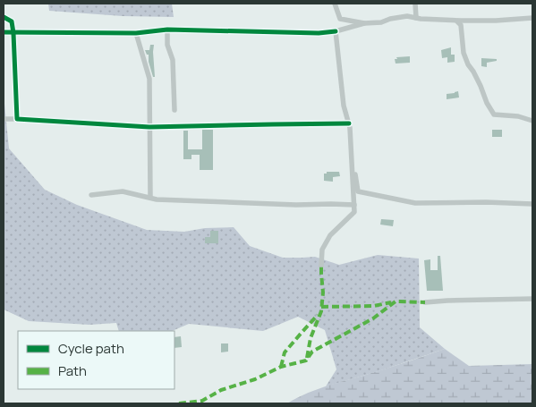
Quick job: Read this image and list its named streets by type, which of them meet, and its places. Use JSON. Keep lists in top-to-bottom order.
{
  "legend": ["Cycle path", "Path"]
}
